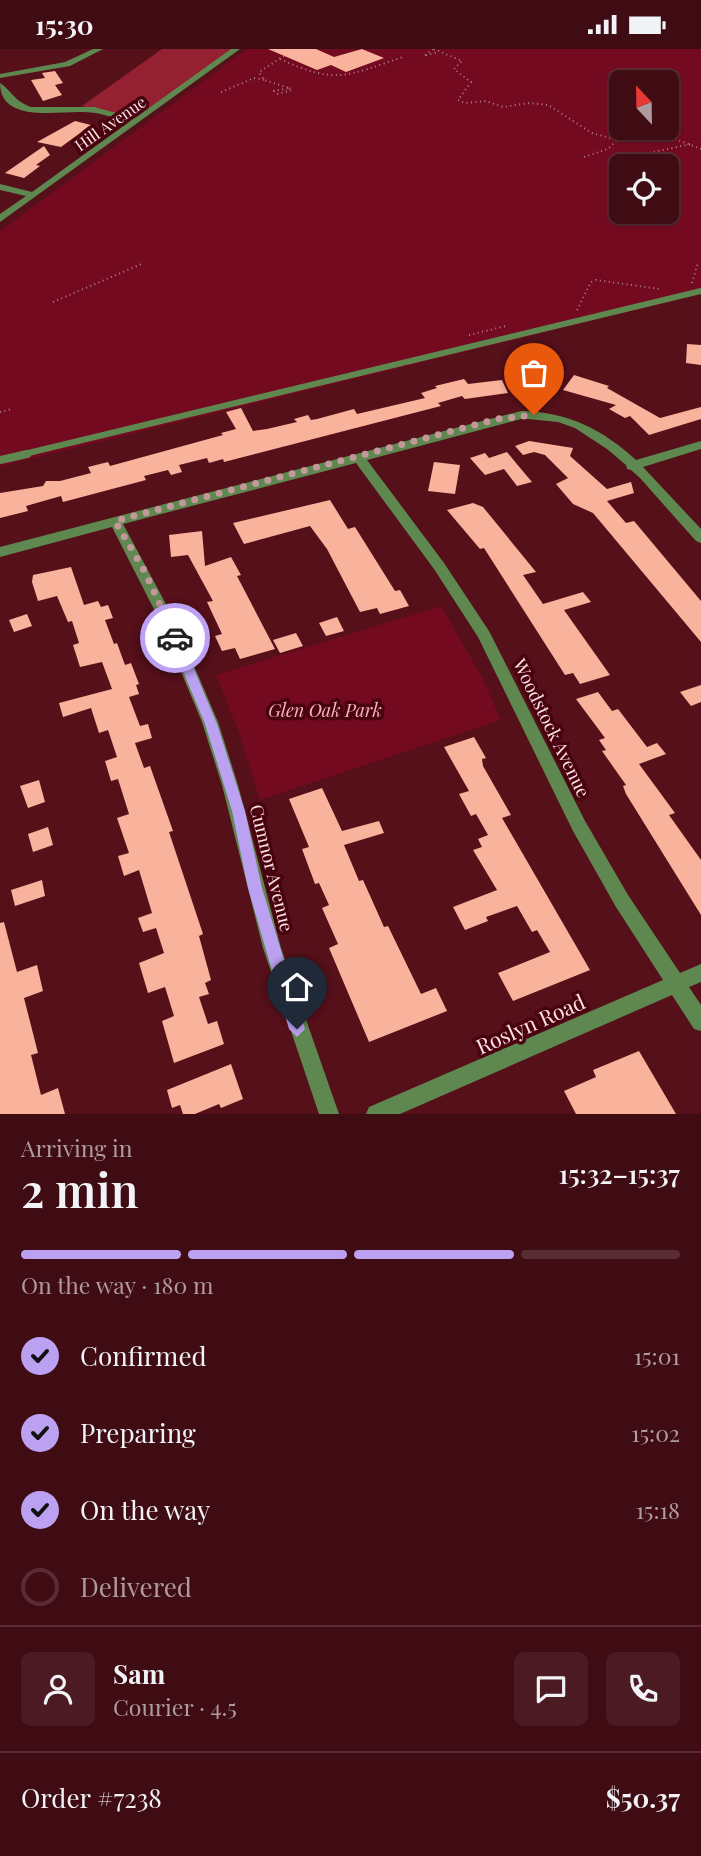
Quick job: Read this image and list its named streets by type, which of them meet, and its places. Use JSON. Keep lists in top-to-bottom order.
{
  "streets": {
    "street": [
      "Hill Avenue",
      "Woodstock Avenue",
      "Cumnor Avenue",
      "Roslyn Road"
    ]
  },
  "crossings": [
    ["Woodstock Avenue", "Roslyn Road"]
  ],
  "parks": ["Glen Oak Park"],
  "north": "top",
  "page": {
    "status": "15:30",
    "heading": ["2 min", "Arriving in", "15:32–15:37"],
    "panel": [
      "Sam",
      "Courier · 4.5",
      "Order #7238",
      "$50.37"
    ],
    "bar": "On the way · 180 m",
    "list": [
      ["Confirmed", "15:01"],
      ["Preparing", "15:02"],
      ["On the way", "15:18"],
      "Delivered"
    ]
  }
}
